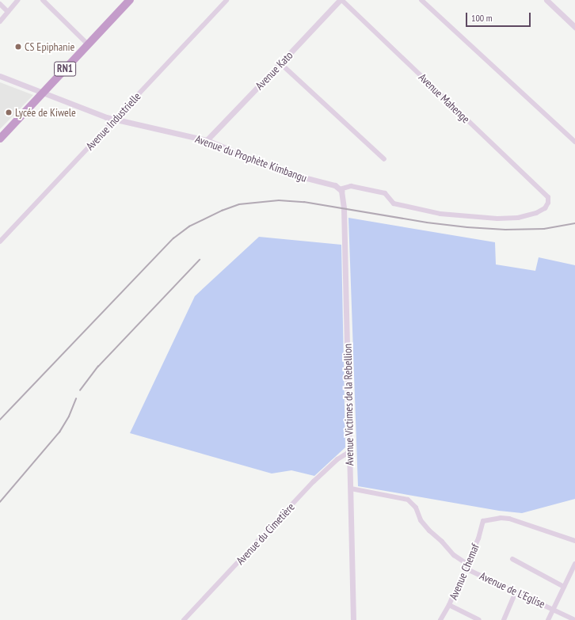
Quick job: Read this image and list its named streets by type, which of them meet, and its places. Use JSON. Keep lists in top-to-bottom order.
{
  "streets": {
    "highway": ["RN1"],
    "street": [
      "Avenue Kato",
      "Avenue Mahenge",
      "Avenue Industrielle",
      "Avenue du Prophète Kimbangu",
      "Avenue Victimes de la Rebellion",
      "Avenue du Cimetière",
      "Avenue Chemaf",
      "Avenue de L'Eglise"
    ]
  },
  "crossings": [
    ["RN1", "Avenue du Prophète Kimbangu"],
    ["Avenue Kato", "Avenue Mahenge"],
    ["Avenue Kato", "Avenue du Prophète Kimbangu"],
    ["Avenue Mahenge", "Avenue du Prophète Kimbangu"],
    ["Avenue Mahenge", "Avenue Victimes de la Rebellion"],
    ["Avenue Industrielle", "Avenue du Prophète Kimbangu"],
    ["Avenue du Prophète Kimbangu", "Avenue Victimes de la Rebellion"],
    ["Avenue Victimes de la Rebellion", "Avenue du Cimetière"],
    ["Avenue Victimes de la Rebellion", "Avenue de L'Eglise"],
    ["Avenue Chemaf", "Avenue de L'Eglise"]
  ],
  "places": ["CS Epiphanie", "Lycée de Kiwele"],
  "scale_bar": "100 m"
}
